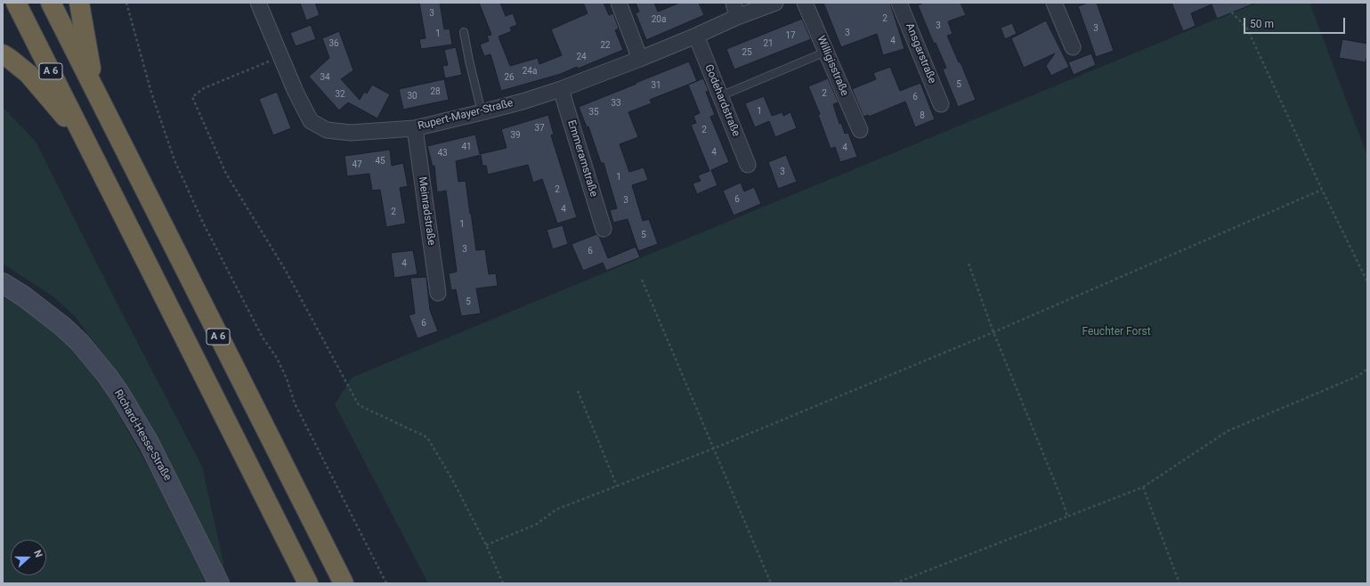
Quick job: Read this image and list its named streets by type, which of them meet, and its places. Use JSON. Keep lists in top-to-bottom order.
{
  "streets": {
    "highway": ["A 6"],
    "street": [
      "Ansgarstraße",
      "Willigisstraße",
      "Godehardstraße",
      "Rupert-Mayer-Straße",
      "Emmeramstraße",
      "Meinradstraße",
      "Richard-Hesse-Straße"
    ]
  },
  "crossings": [
    ["Godehardstraße", "Rupert-Mayer-Straße"],
    ["Rupert-Mayer-Straße", "Emmeramstraße"],
    ["Rupert-Mayer-Straße", "Meinradstraße"]
  ],
  "parks": ["Feuchter Forst"],
  "house_numbers": [
    "3",
    "2",
    "20a",
    "3",
    "3",
    "3",
    "1",
    "17",
    "4",
    "36",
    "21",
    "22",
    "25",
    "24",
    "24a",
    "34",
    "26",
    "5",
    "31",
    "28",
    "2",
    "32",
    "30",
    "6",
    "33",
    "1",
    "35",
    "8",
    "37",
    "2",
    "39",
    "41",
    "4",
    "4",
    "43",
    "45",
    "47",
    "3",
    "1",
    "2",
    "6",
    "3",
    "4",
    "2",
    "1",
    "5",
    "3",
    "6",
    "4",
    "5",
    "6"
  ],
  "scale_bar": "50 m",
  "north": "right"
}
